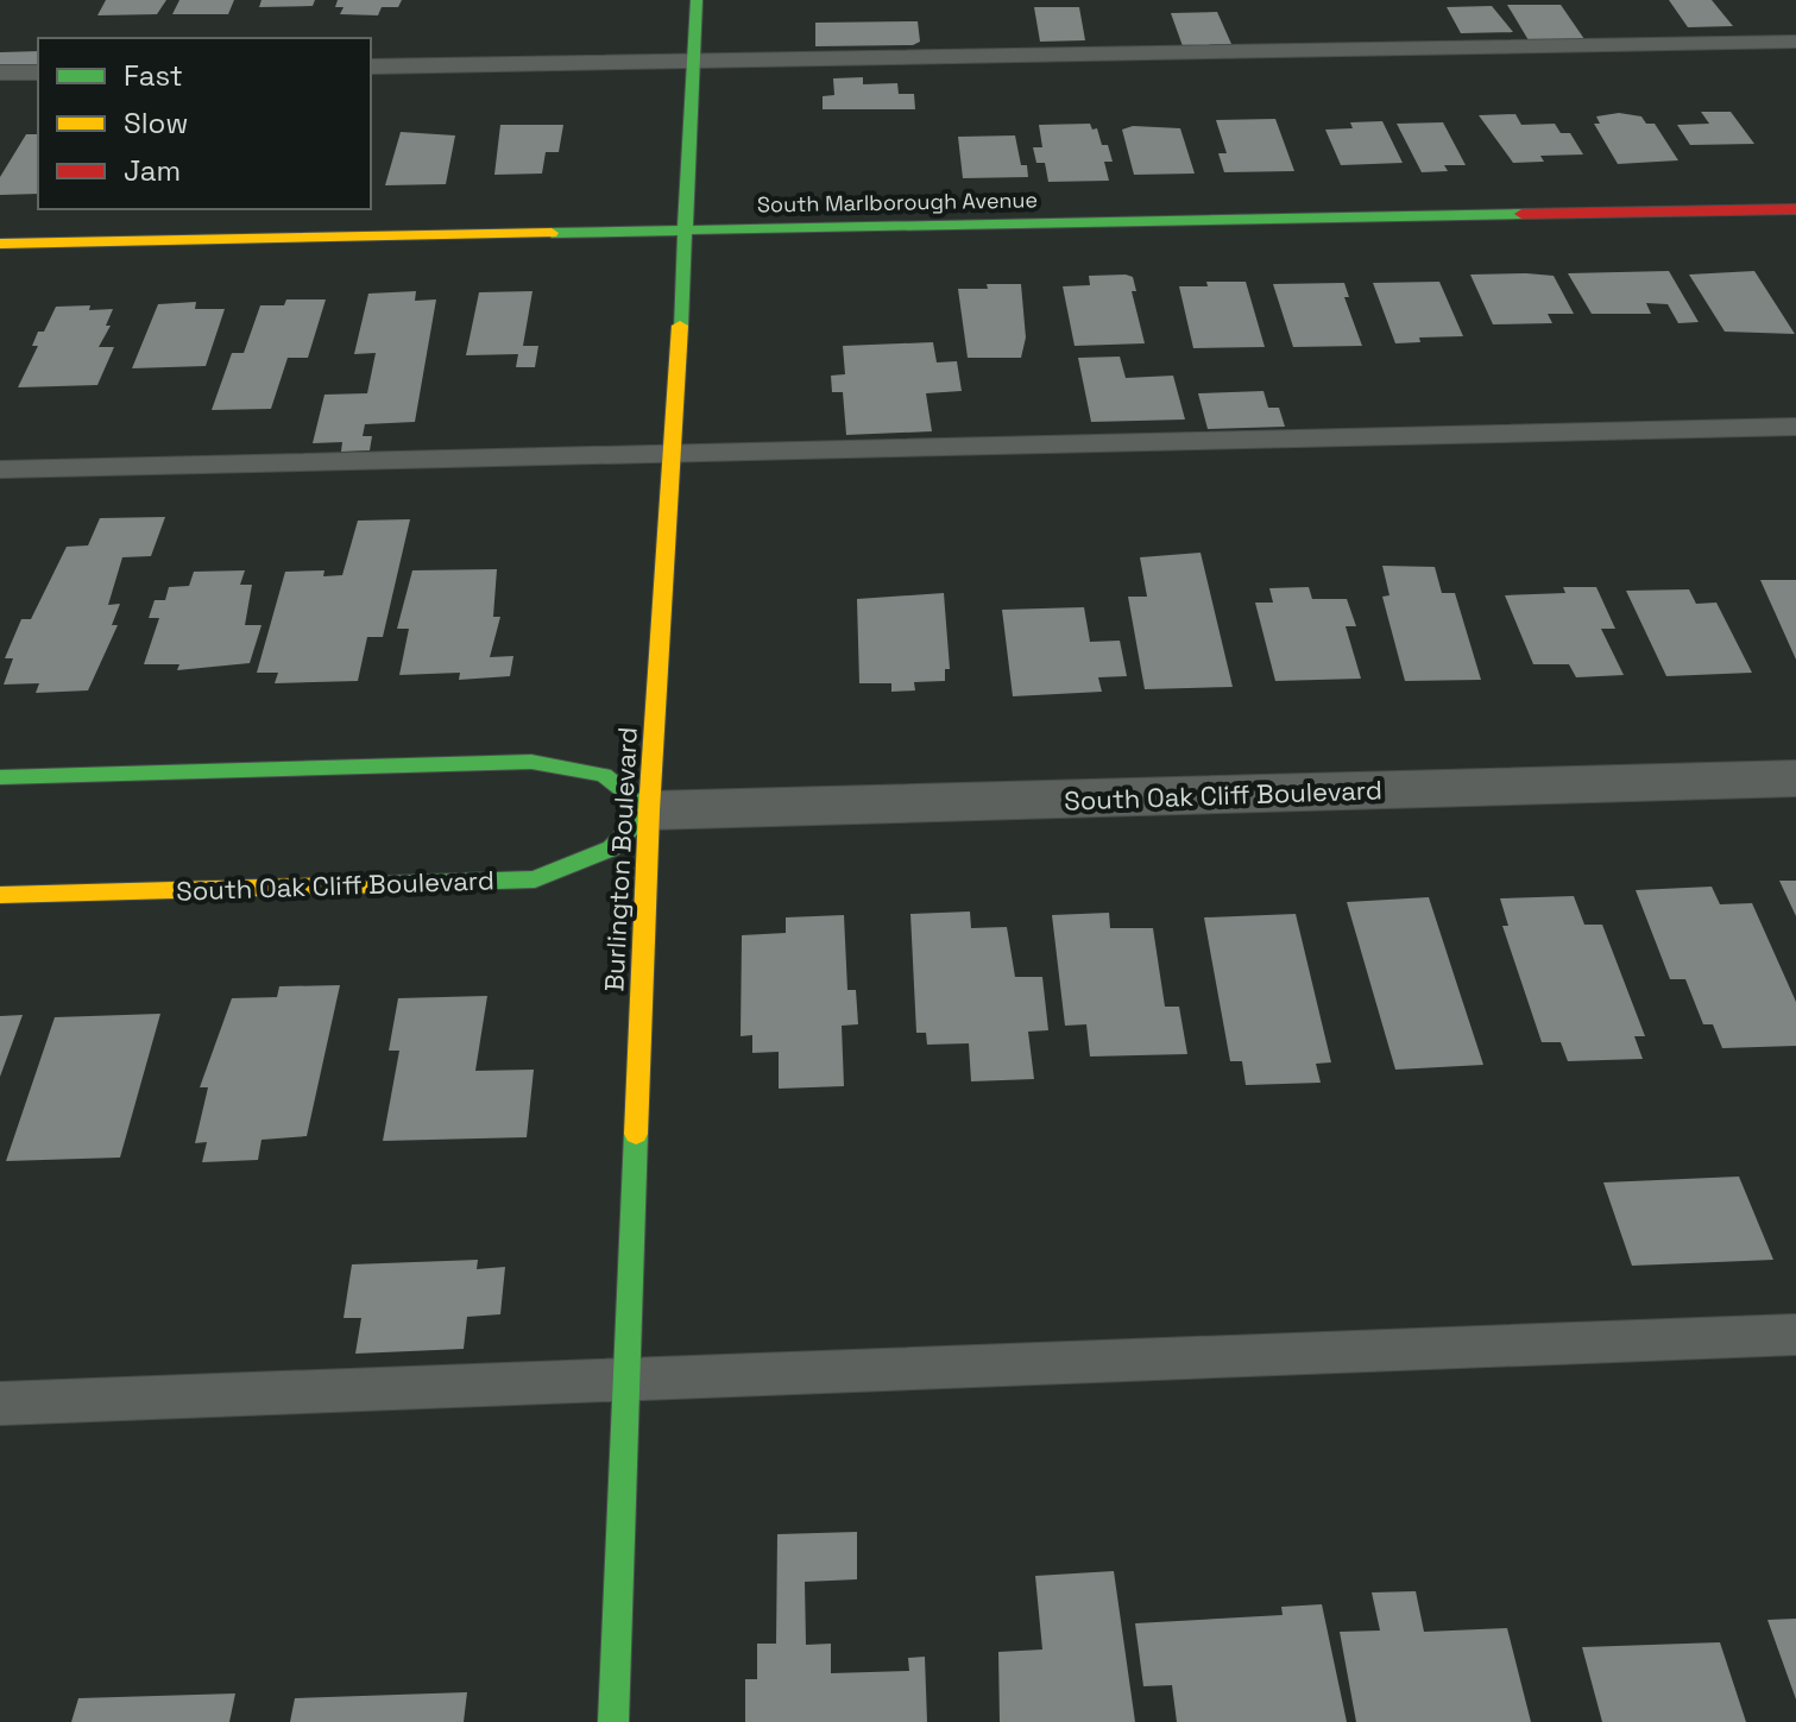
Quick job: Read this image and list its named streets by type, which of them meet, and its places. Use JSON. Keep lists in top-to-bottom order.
{
  "streets": {
    "street": ["South Marlborough Avenue", "South Oak Cliff Boulevard", "Burlington Boulevard"]
  },
  "crossings": [
    ["South Marlborough Avenue", "Burlington Boulevard"],
    ["South Oak Cliff Boulevard", "Burlington Boulevard"]
  ],
  "legend": ["Fast", "Slow", "Jam"]
}
